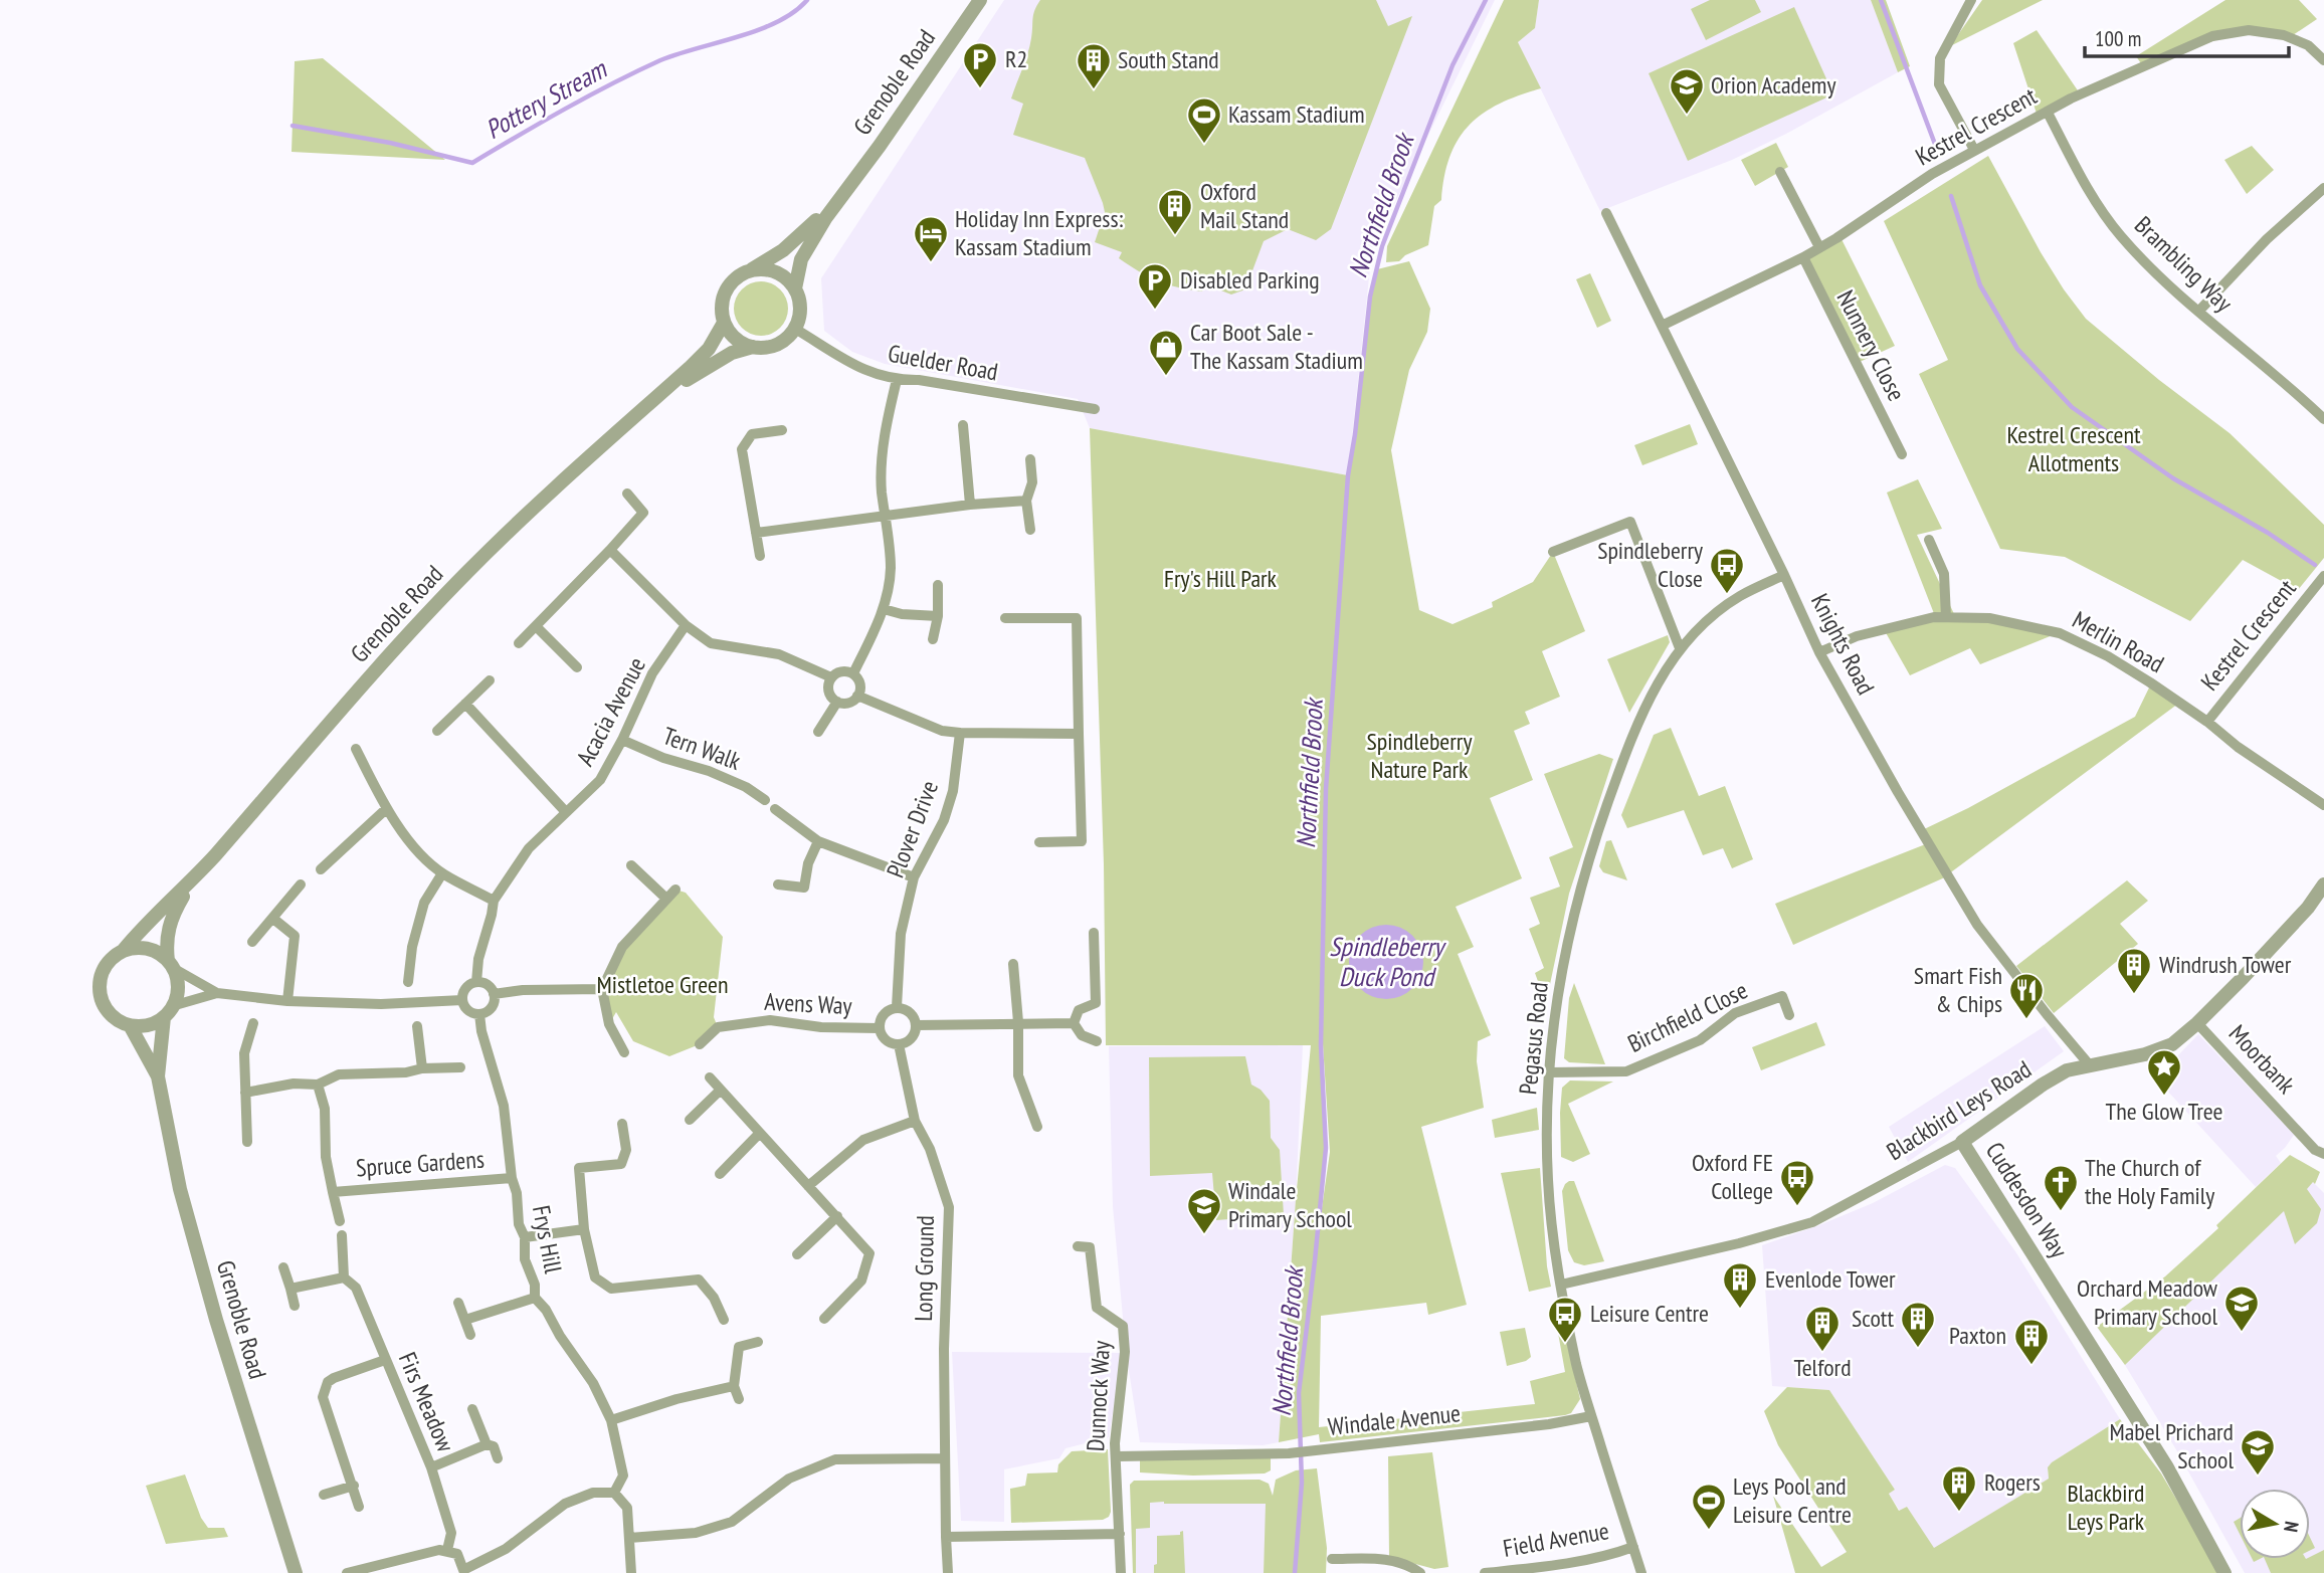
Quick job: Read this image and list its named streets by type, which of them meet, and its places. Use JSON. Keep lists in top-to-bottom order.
{
  "streets": {
    "street": [
      "Grenoble Road",
      "Kestrel Crescent",
      "Brambling Way",
      "Nunnery Close",
      "Guelder Road",
      "Merlin Road",
      "Knights Road",
      "Acacia Avenue",
      "Tern Walk",
      "Plover Drive",
      "Avens Way",
      "Birchfield Close",
      "Pegasus Road",
      "Moorbank",
      "Blackbird Leys Road",
      "Spruce Gardens",
      "Cuddesdon Way",
      "Frys Hill",
      "Long Ground",
      "Dunnock Way",
      "Firs Meadow",
      "Windale Avenue",
      "Field Avenue"
    ]
  },
  "crossings": [
    ["Grenoble Road", "Guelder Road"],
    ["Kestrel Crescent", "Brambling Way"],
    ["Kestrel Crescent", "Nunnery Close"],
    ["Kestrel Crescent", "Merlin Road"],
    ["Kestrel Crescent", "Knights Road"],
    ["Merlin Road", "Knights Road"],
    ["Knights Road", "Pegasus Road"],
    ["Knights Road", "Blackbird Leys Road"],
    ["Acacia Avenue", "Tern Walk"],
    ["Acacia Avenue", "Frys Hill"],
    ["Plover Drive", "Avens Way"],
    ["Plover Drive", "Long Ground"],
    ["Avens Way", "Long Ground"],
    ["Birchfield Close", "Pegasus Road"],
    ["Pegasus Road", "Blackbird Leys Road"],
    ["Pegasus Road", "Windale Avenue"],
    ["Pegasus Road", "Field Avenue"],
    ["Moorbank", "Blackbird Leys Road"],
    ["Blackbird Leys Road", "Cuddesdon Way"],
    ["Spruce Gardens", "Frys Hill"],
    ["Dunnock Way", "Windale Avenue"]
  ],
  "water": ["Pottery Stream", "Northfield Brook", "Spindleberry Duck Pond"],
  "parks": [
    "Kestrel Crescent Allotments",
    "Fry's Hill Park",
    "Spindleberry Nature Park",
    "Mistletoe Green",
    "Blackbird Leys Park"
  ],
  "places": {
    "parking": ["R2", "Disabled Parking"],
    "building": [
      "South Stand",
      "Oxford Mail Stand",
      "Windrush Tower",
      "Evenlode Tower",
      "Scott",
      "Telford",
      "Paxton",
      "Rogers"
    ],
    "school or university": [
      "Orion Academy",
      "Windale Primary School",
      "Orchard Meadow Primary School",
      "Mabel Prichard School"
    ],
    "sports": ["Kassam Stadium", "Leys Pool and Leisure Centre"],
    "hotel": ["Holiday Inn Express: Kassam Stadium"],
    "shop": ["Car Boot Sale - The Kassam Stadium"],
    "bus stop": ["Spindleberry Close", "Oxford FE College", "Leisure Centre"],
    "restaurant": ["Smart Fish & Chips"],
    "place": ["The Glow Tree"],
    "church": ["The Church of the Holy Family"]
  },
  "scale_bar": "100 m",
  "north": "right"
}
